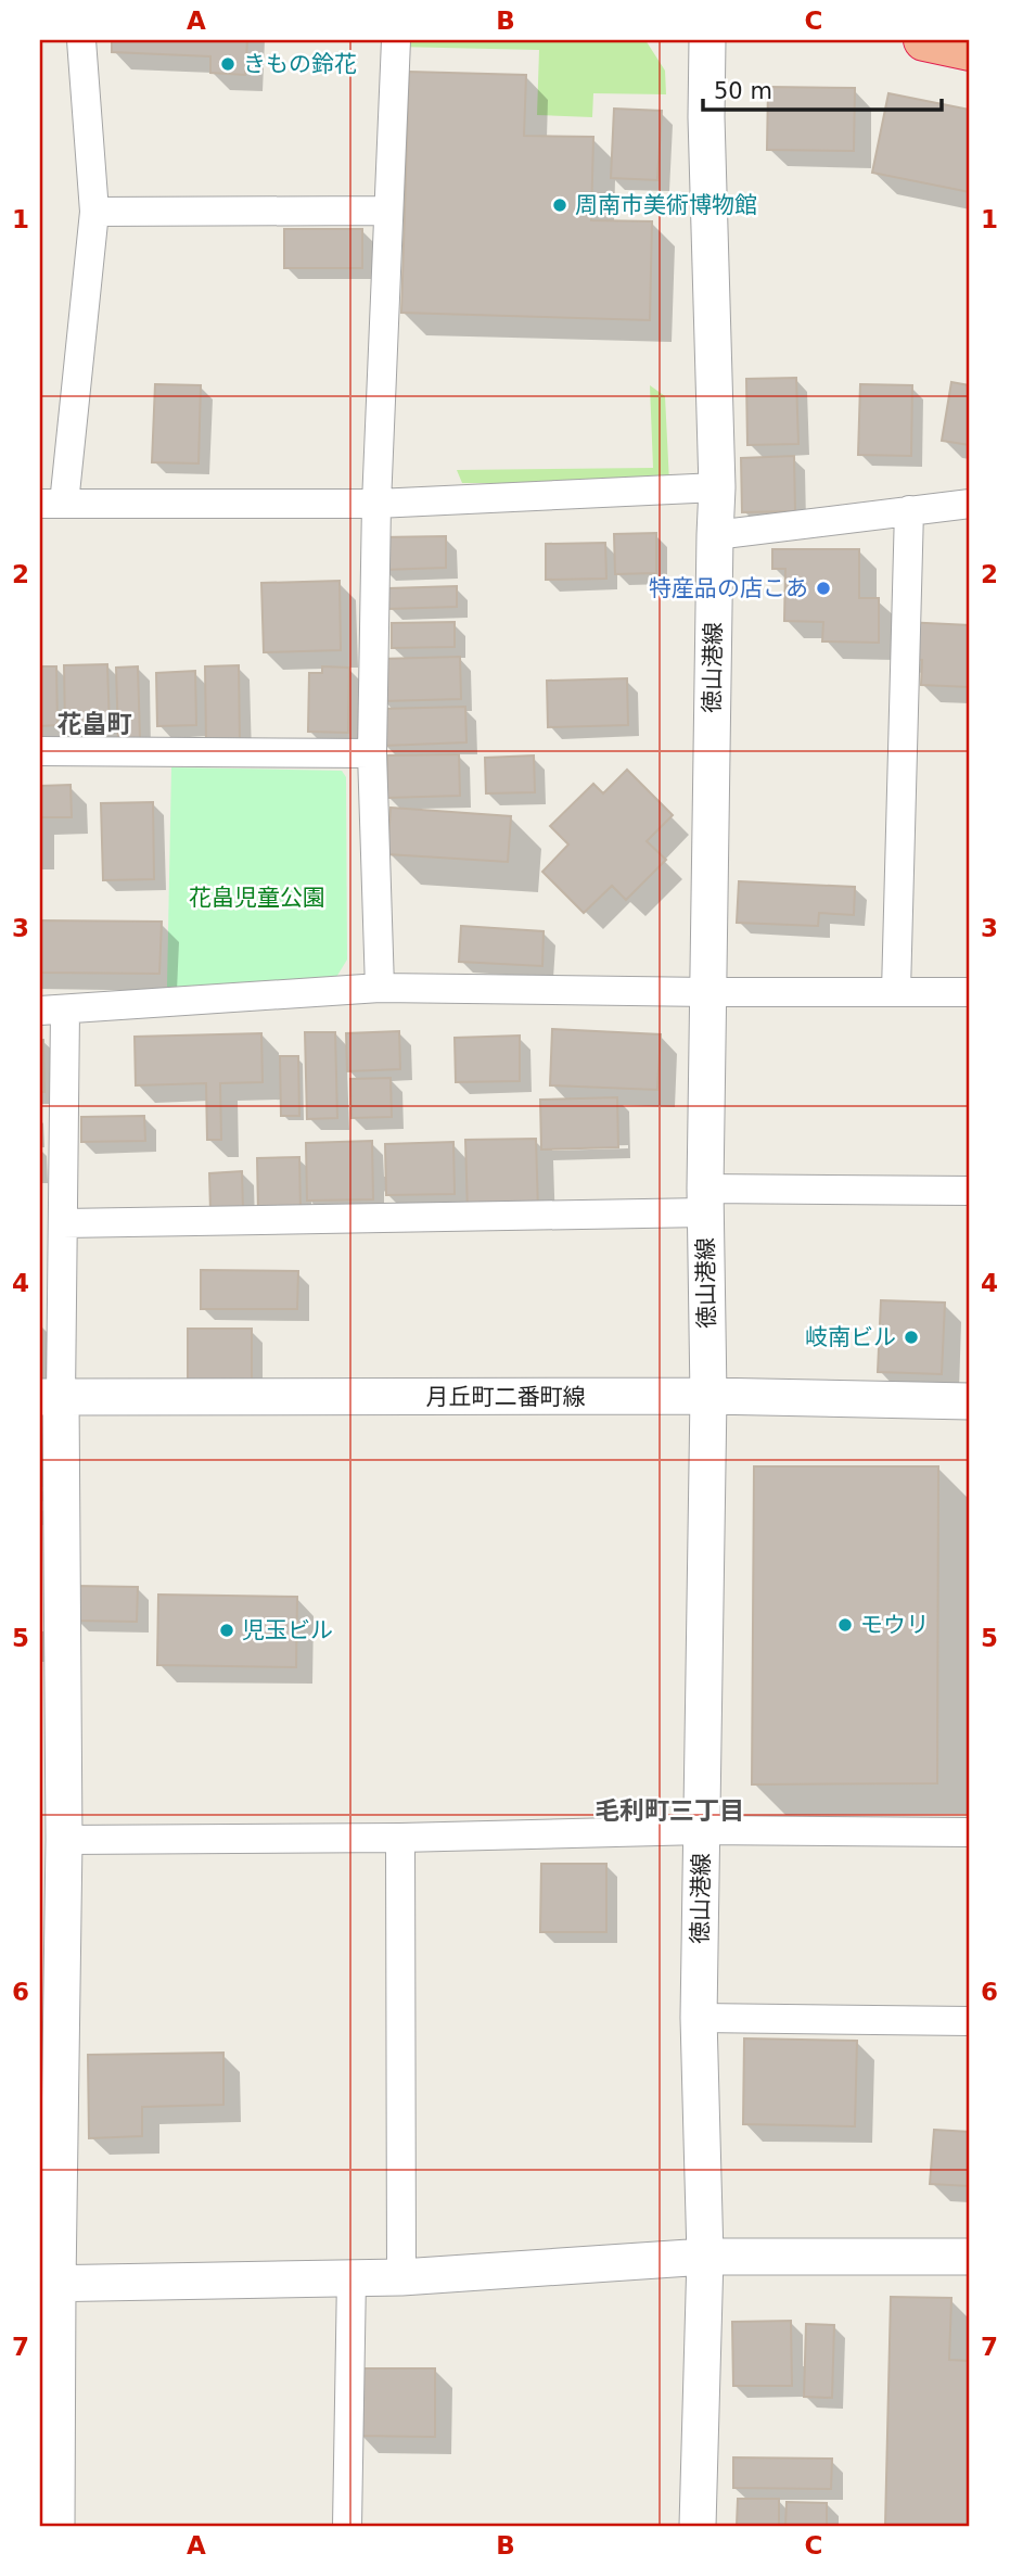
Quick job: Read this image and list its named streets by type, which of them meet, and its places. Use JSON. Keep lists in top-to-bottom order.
{
  "streets": {
    "street": ["徳山港線", "月丘町二番町線"]
  },
  "crossings": [
    ["徳山港線", "月丘町二番町線"]
  ],
  "districts": ["花畠町", "毛利町三丁目"],
  "parks": ["花畠児童公園"],
  "places": [
    "きもの鈴花",
    "周南市美術博物館",
    "特産品の店こあ",
    "岐南ビル",
    "モウリ",
    "児玉ビル"
  ],
  "scale_bar": "50 m",
  "grid": {
    "columns": ["A", "B", "C"],
    "rows": [
      "1",
      "2",
      "3",
      "4",
      "5",
      "6",
      "7"
    ]
  }
}
